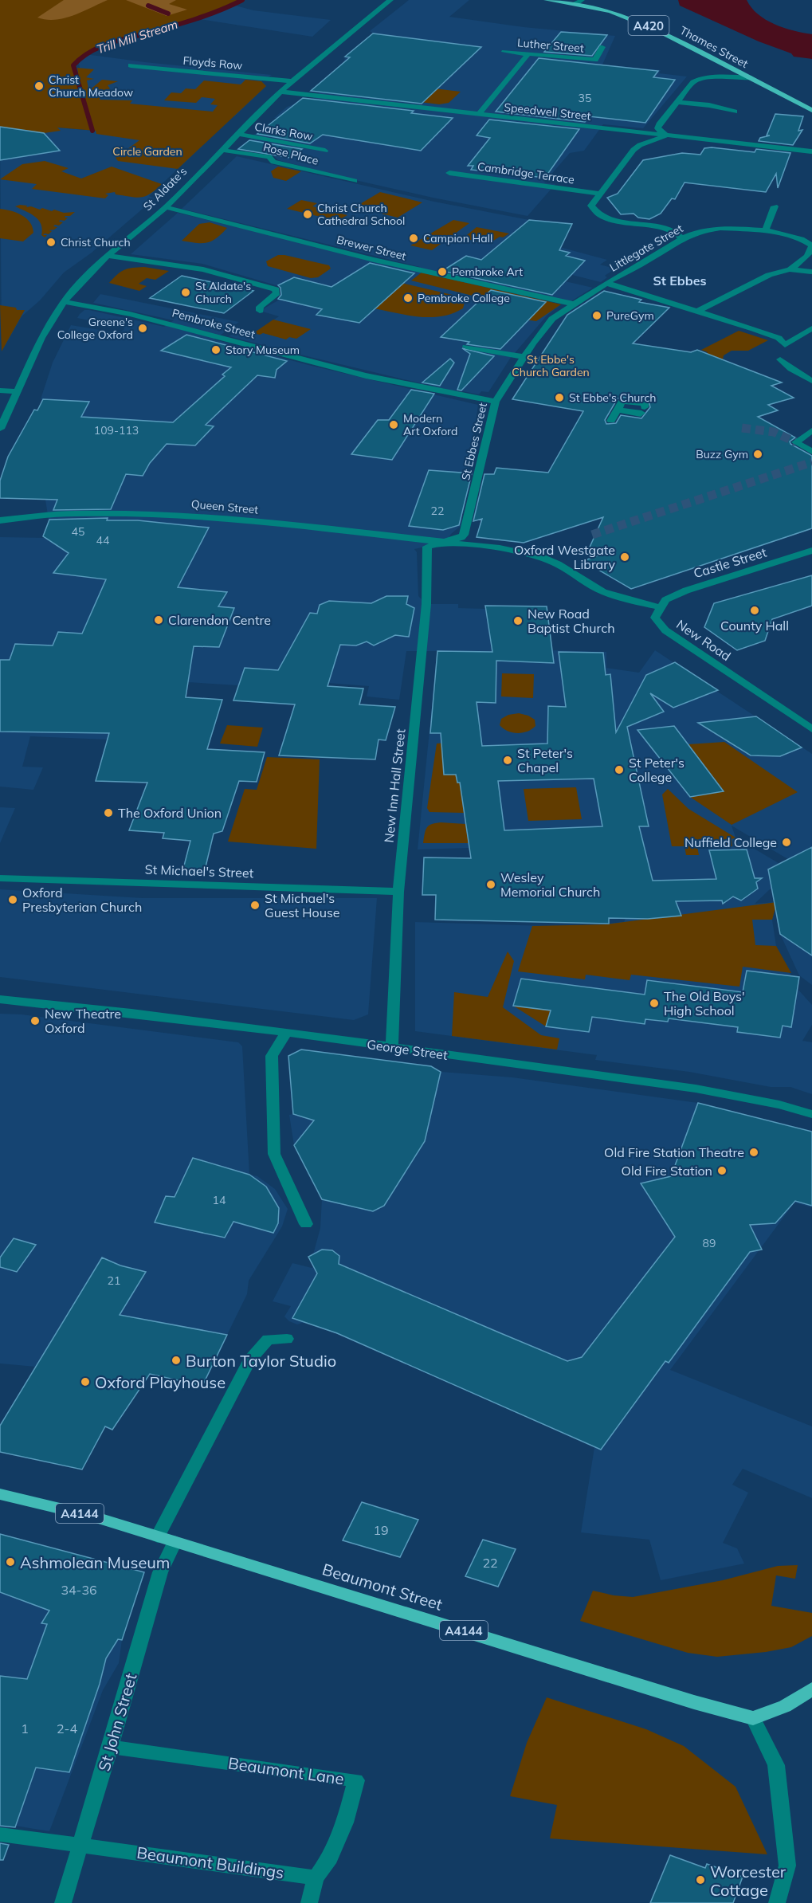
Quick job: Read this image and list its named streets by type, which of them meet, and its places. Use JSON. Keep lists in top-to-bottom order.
{
  "streets": {
    "main road": [
      "A420",
      "Thames Street",
      "A4144",
      "Beaumont Street"
    ],
    "street": [
      "Luther Street",
      "Floyds Row",
      "Speedwell Street",
      "Clarks Row",
      "Rose Place",
      "Cambridge Terrace",
      "St Aldate's",
      "Brewer Street",
      "Littlegate Street",
      "Pembroke Street",
      "St Ebbes Street",
      "Queen Street",
      "Castle Street",
      "New Road",
      "New Inn Hall Street",
      "St Michael's Street",
      "George Street",
      "St John Street",
      "Beaumont Lane",
      "Beaumont Buildings"
    ]
  },
  "crossings": [
    ["Floyds Row", "St Aldate's"],
    ["Speedwell Street", "St Aldate's"],
    ["Clarks Row", "St Aldate's"],
    ["Rose Place", "St Aldate's"],
    ["St Aldate's", "Brewer Street"],
    ["St Aldate's", "Pembroke Street"],
    ["Brewer Street", "Littlegate Street"],
    ["Brewer Street", "St Ebbes Street"],
    ["Littlegate Street", "St Ebbes Street"],
    ["Pembroke Street", "St Ebbes Street"],
    ["St Ebbes Street", "Queen Street"],
    ["St Ebbes Street", "New Inn Hall Street"],
    ["Queen Street", "Castle Street"],
    ["Queen Street", "New Road"],
    ["Queen Street", "New Inn Hall Street"],
    ["Castle Street", "New Road"],
    ["New Inn Hall Street", "St Michael's Street"],
    ["New Inn Hall Street", "George Street"],
    ["Beaumont Street", "St John Street"],
    ["St John Street", "Beaumont Lane"],
    ["St John Street", "Beaumont Buildings"],
    ["Beaumont Lane", "Beaumont Buildings"]
  ],
  "districts": ["St Ebbes"],
  "water": ["Trill Mill Stream"],
  "parks": ["Circle Garden", "St Ebbe's Church Garden"],
  "places": [
    "Christ Church Meadow",
    "Christ Church Cathedral School",
    "Campion Hall",
    "Christ Church",
    "Pembroke Art",
    "St Aldate's Church",
    "Pembroke College",
    "PureGym",
    "Greene's College Oxford",
    "Story Museum",
    "St Ebbe's Church",
    "Modern Art Oxford",
    "Buzz Gym",
    "Oxford Westgate Library",
    "County Hall",
    "Clarendon Centre",
    "New Road Baptist Church",
    "St Peter's Chapel",
    "St Peter's College",
    "The Oxford Union",
    "Nuffield College",
    "Wesley Memorial Church",
    "Oxford Presbyterian Church",
    "St Michael's Guest House",
    "The Old Boys' High School",
    "New Theatre Oxford",
    "Old Fire Station Theatre",
    "Old Fire Station",
    "Burton Taylor Studio",
    "Oxford Playhouse",
    "Ashmolean Museum",
    "Worcester Cottage"
  ],
  "house_numbers": [
    "35",
    "109-113",
    "22",
    "45",
    "44",
    "14",
    "89",
    "21",
    "19",
    "22",
    "34-36",
    "1",
    "2-4"
  ]
}
